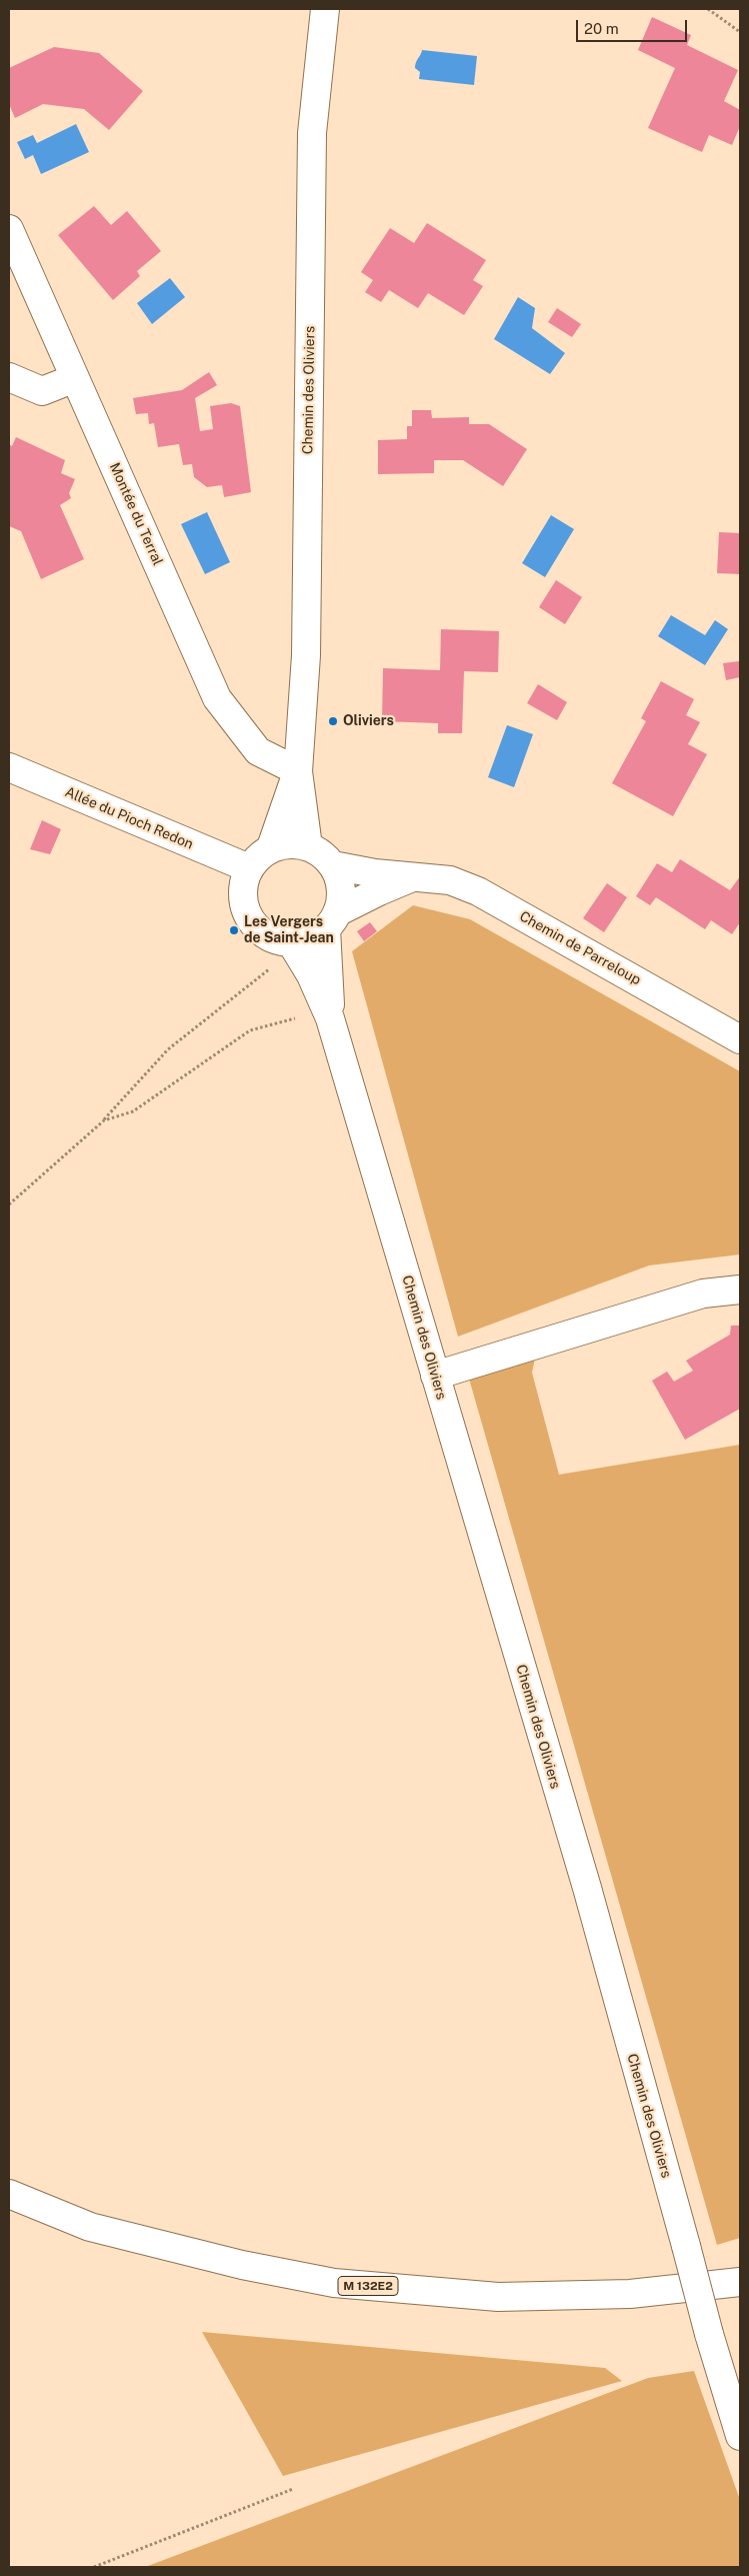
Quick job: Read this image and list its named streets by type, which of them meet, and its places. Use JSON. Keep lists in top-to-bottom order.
{
  "streets": {
    "street": [
      "Chemin des Oliviers",
      "Montée du Terral",
      "Allée du Pioch Redon",
      "Chemin de Parreloup",
      "M 132E2"
    ]
  },
  "crossings": [
    ["Chemin des Oliviers", "Montée du Terral"],
    ["Chemin des Oliviers", "Allée du Pioch Redon"],
    ["Chemin des Oliviers", "Chemin de Parreloup"],
    ["Allée du Pioch Redon", "Chemin de Parreloup"]
  ],
  "places": ["Oliviers", "Les Vergers de Saint-Jean"],
  "scale_bar": "20 m"
}
